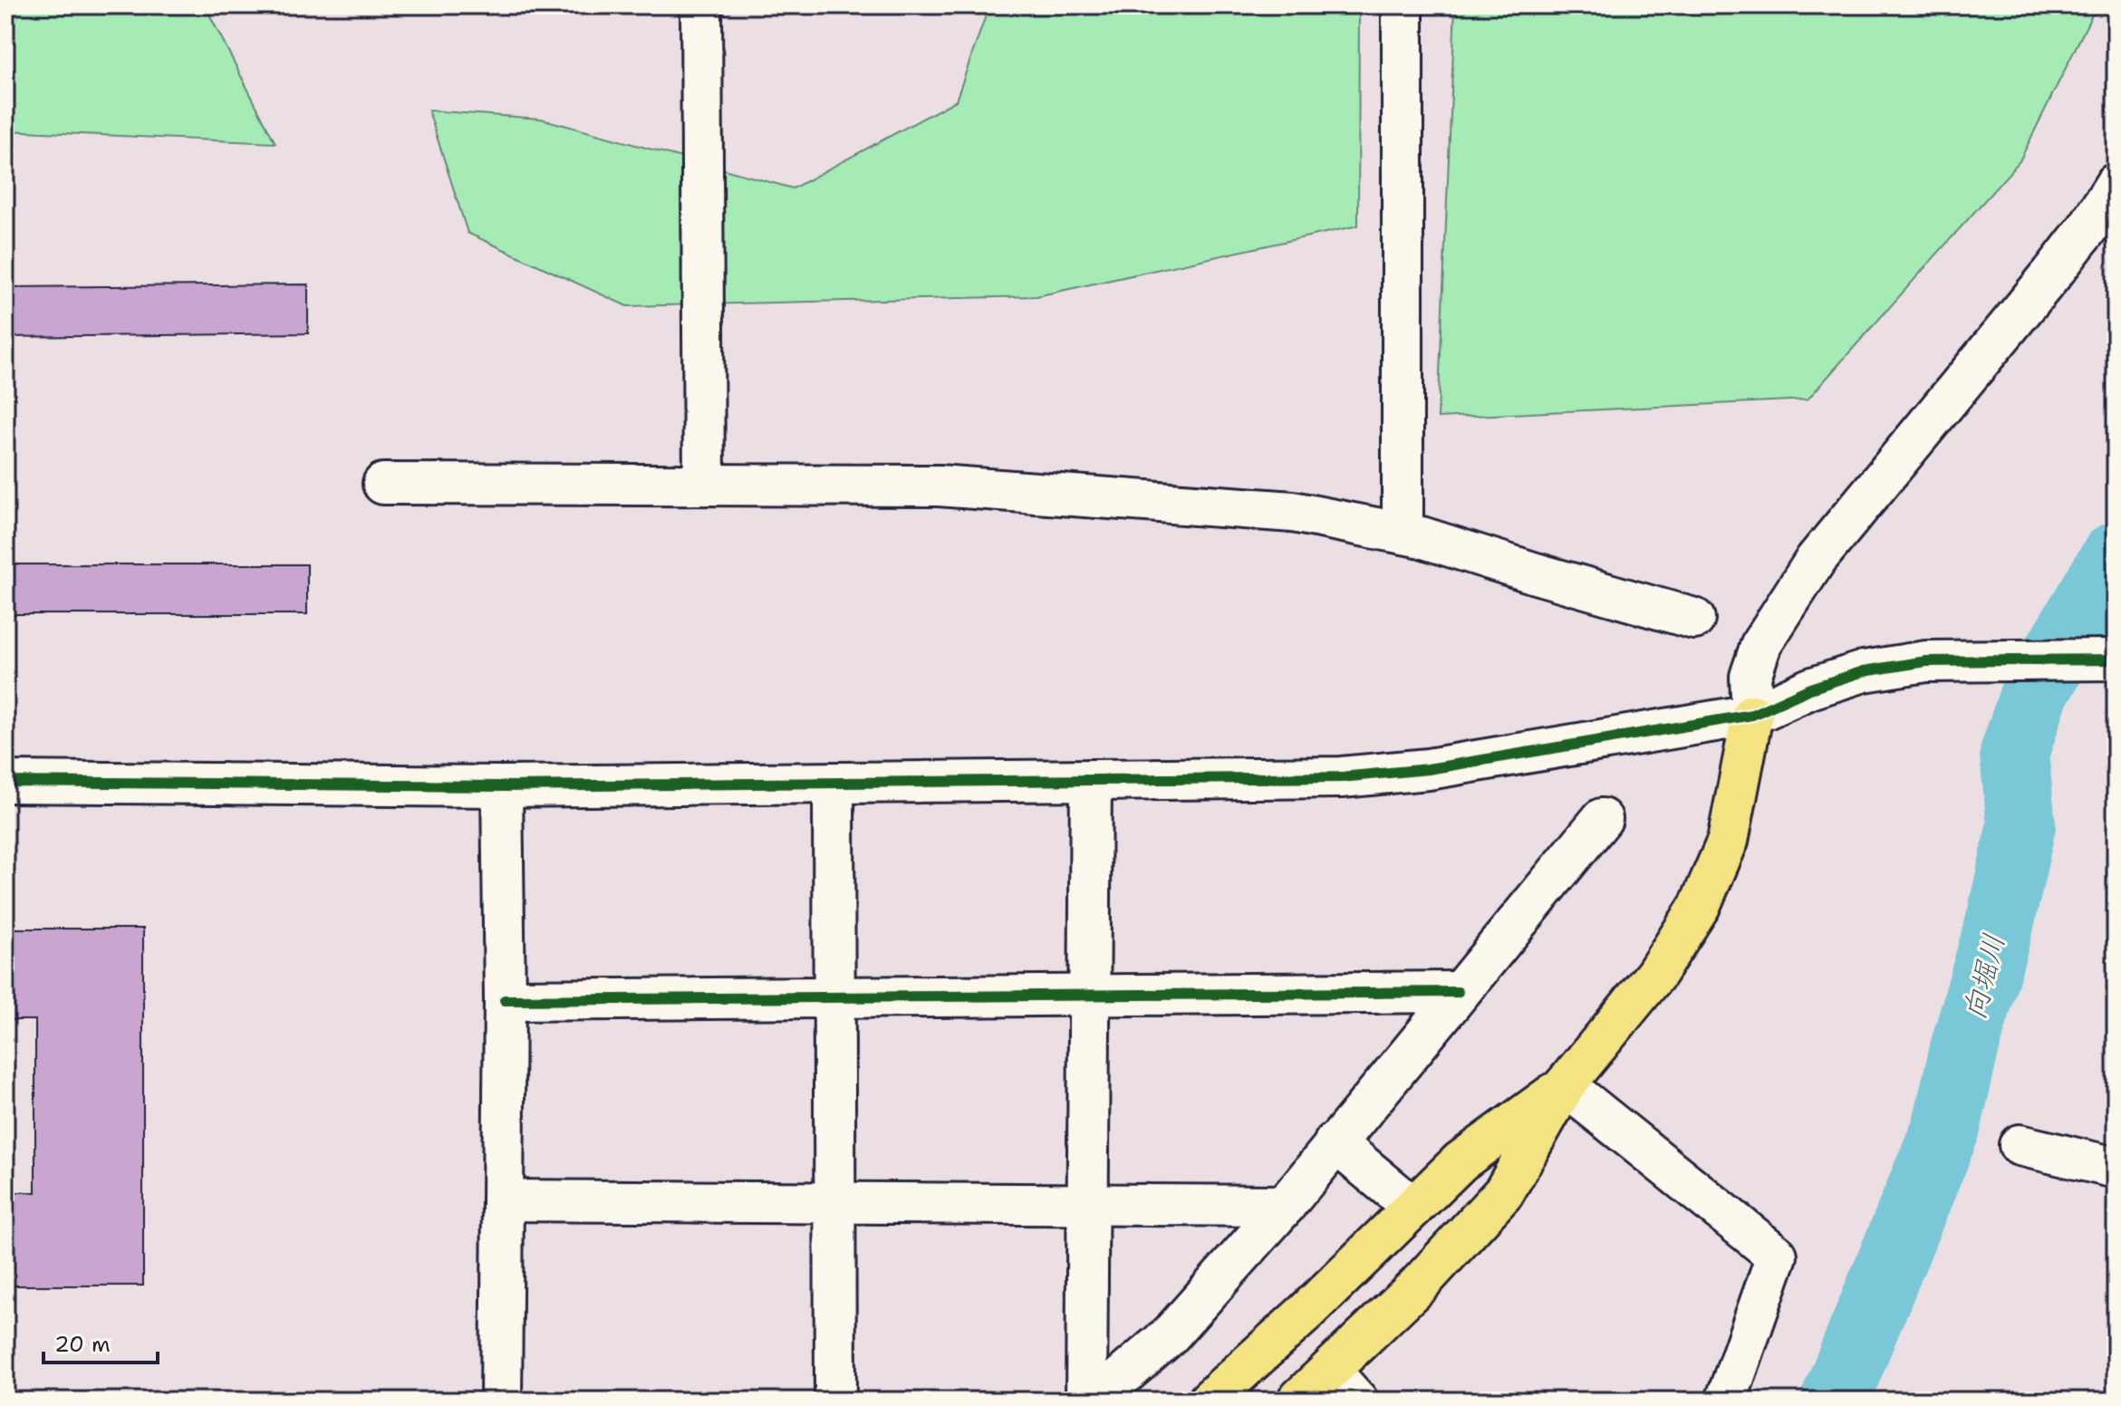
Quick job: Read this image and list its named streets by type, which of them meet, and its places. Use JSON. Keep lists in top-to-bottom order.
{
  "water": ["向堀川"],
  "scale_bar": "20 m"
}
